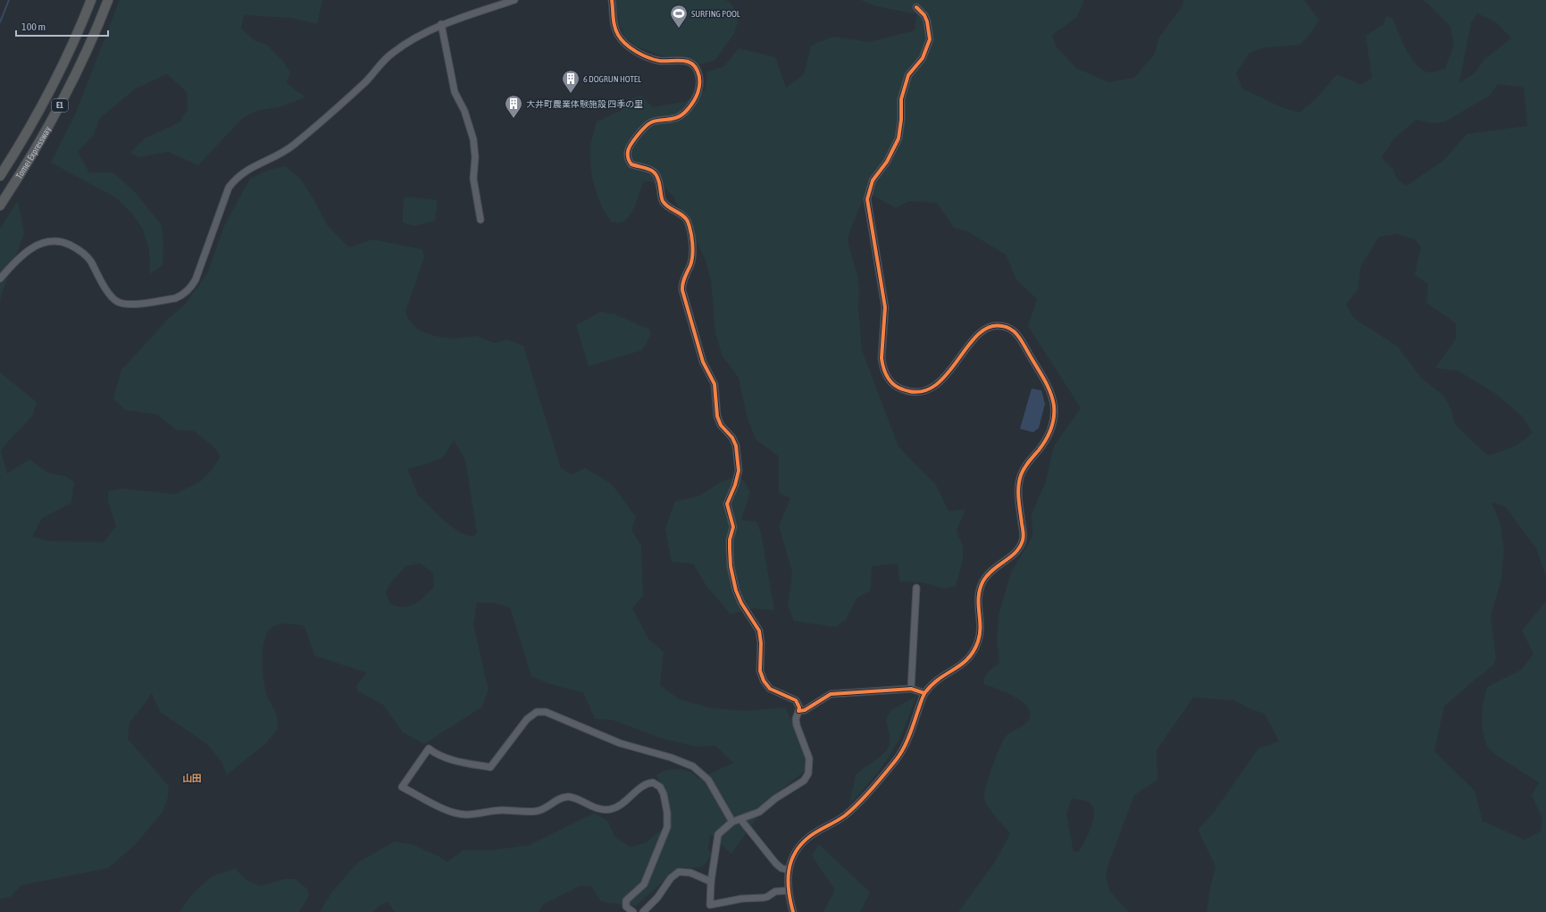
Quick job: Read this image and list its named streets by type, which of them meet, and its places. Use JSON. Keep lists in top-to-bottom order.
{
  "streets": {
    "highway": ["E1", "Tomei Expressway"]
  },
  "districts": ["山田"],
  "places": {
    "sports": ["SURFING POOL"],
    "building": ["6 DOGRUN HOTEL", "大井町農業体験施設 四季の里"]
  },
  "scale_bar": "100 m"
}
